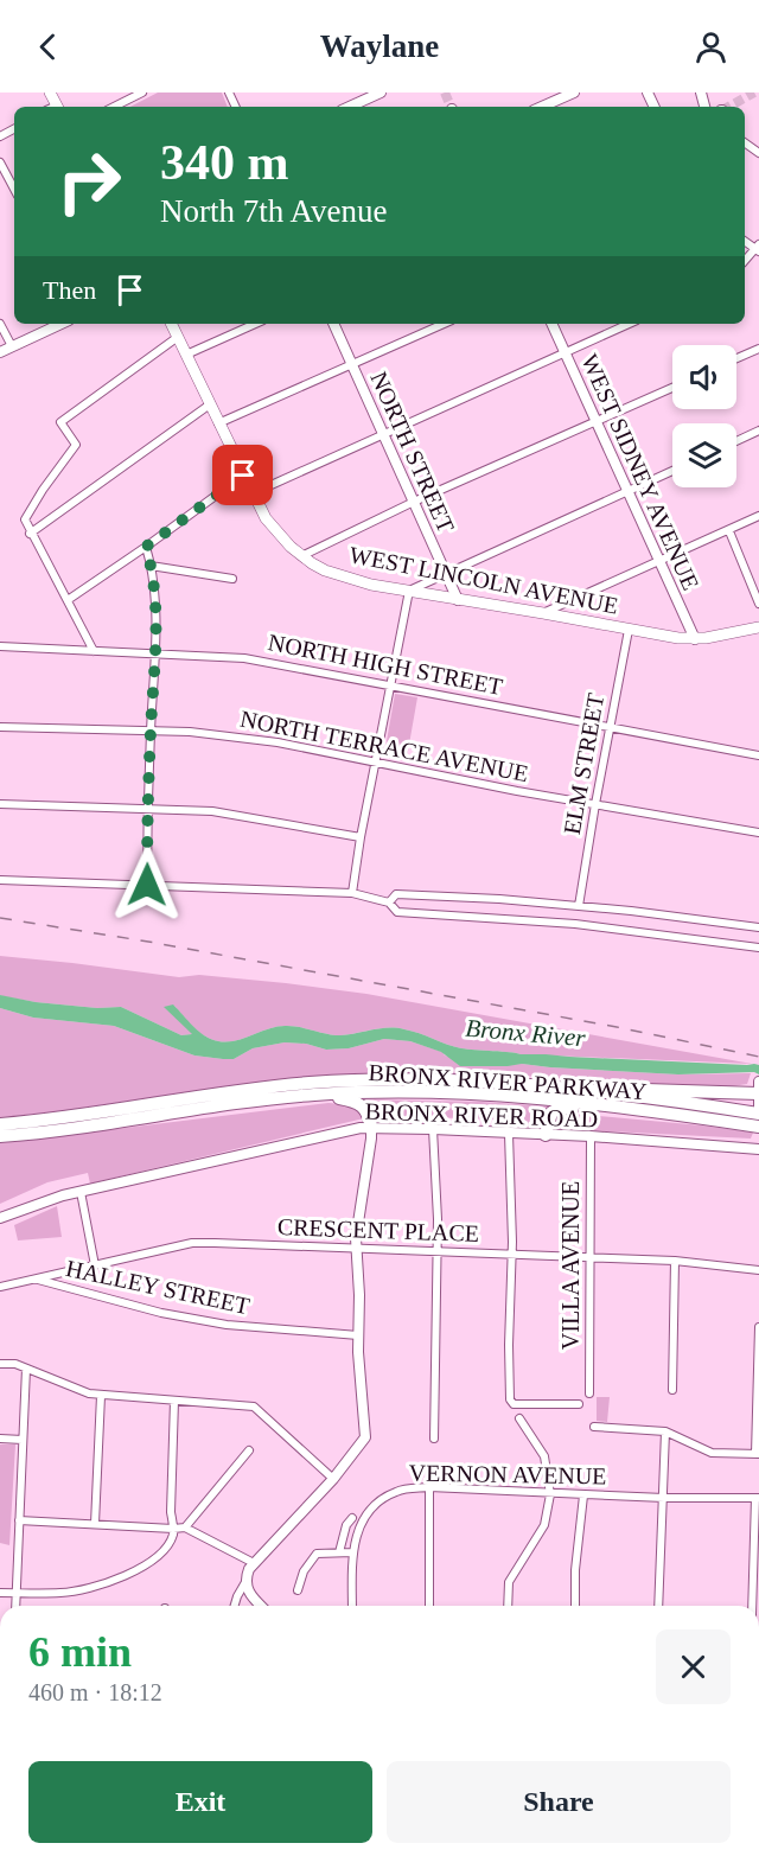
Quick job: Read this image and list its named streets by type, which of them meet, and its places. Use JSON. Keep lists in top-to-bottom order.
{
  "streets": {
    "highway": ["BRONX RIVER PARKWAY"],
    "main road": ["WEST LINCOLN AVENUE"],
    "street": [
      "NORTH STREET",
      "WEST SIDNEY AVENUE",
      "NORTH HIGH STREET",
      "NORTH TERRACE AVENUE",
      "ELM STREET",
      "BRONX RIVER ROAD",
      "CRESCENT PLACE",
      "VILLA AVENUE",
      "HALLEY STREET",
      "VERNON AVENUE"
    ]
  },
  "crossings": [
    ["NORTH STREET", "WEST LINCOLN AVENUE"],
    ["WEST SIDNEY AVENUE", "WEST LINCOLN AVENUE"],
    ["WEST LINCOLN AVENUE", "ELM STREET"],
    ["NORTH HIGH STREET", "ELM STREET"],
    ["NORTH TERRACE AVENUE", "ELM STREET"],
    ["BRONX RIVER ROAD", "VILLA AVENUE"],
    ["CRESCENT PLACE", "VILLA AVENUE"],
    ["CRESCENT PLACE", "HALLEY STREET"]
  ],
  "water": ["Bronx River"],
  "page": {
    "header": "Waylane",
    "turn": ["340 m", "North 7th Avenue"],
    "then": "Then",
    "heading": ["6 min", "460 m · 18:12"],
    "buttons": ["Exit", "Share"]
  }
}
